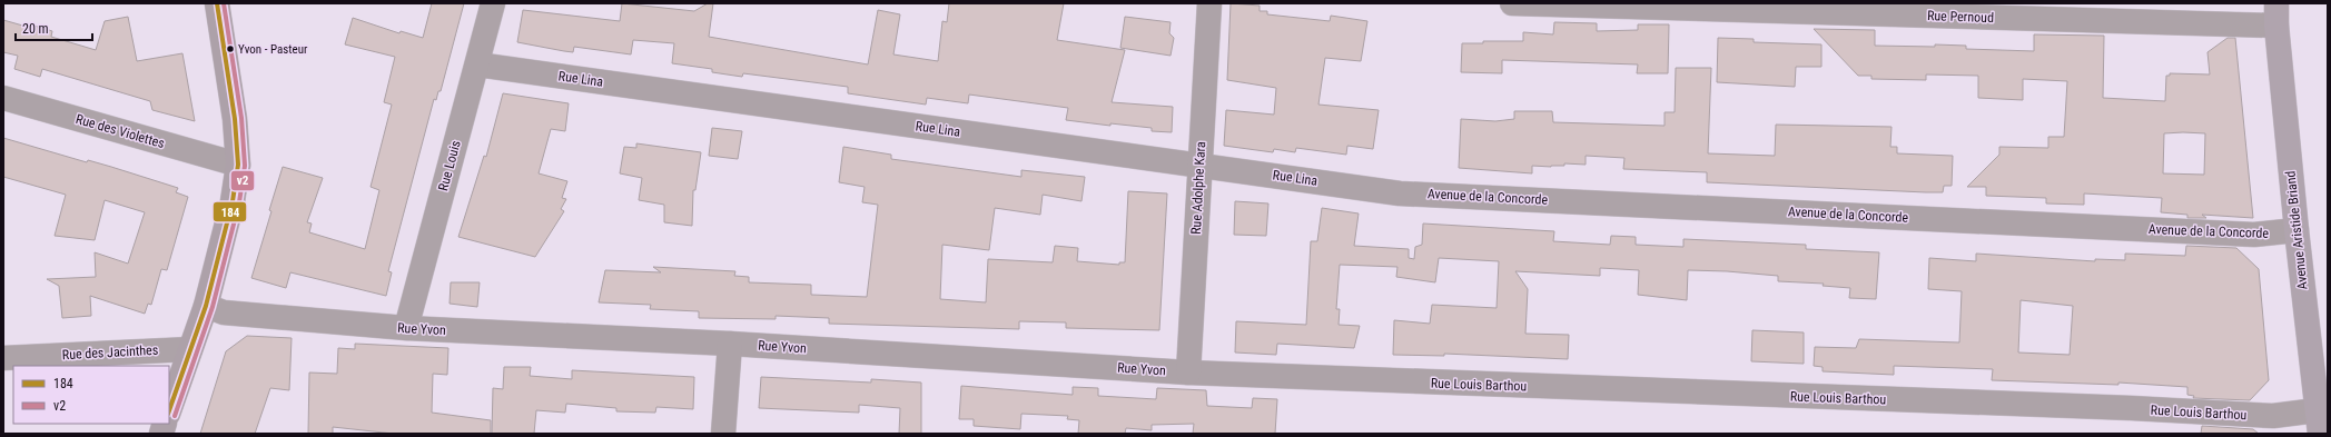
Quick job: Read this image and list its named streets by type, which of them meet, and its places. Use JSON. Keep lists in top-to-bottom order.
{
  "streets": {
    "main road": ["Avenue Aristide Briand"],
    "street": [
      "Rue Pernoud",
      "Rue Lina",
      "Rue des Violettes",
      "Rue Louis",
      "Rue Adolphe Kara",
      "Avenue de la Concorde",
      "Rue Yvon",
      "Rue des Jacinthes",
      "Rue Louis Barthou"
    ]
  },
  "crossings": [
    ["Rue Pernoud", "Avenue Aristide Briand"],
    ["Rue Lina", "Rue Louis"],
    ["Rue Lina", "Rue Adolphe Kara"],
    ["Rue Lina", "Avenue de la Concorde"],
    ["Rue Louis", "Rue Yvon"],
    ["Rue Adolphe Kara", "Rue Yvon"],
    ["Avenue de la Concorde", "Avenue Aristide Briand"],
    ["Avenue Aristide Briand", "Rue Louis Barthou"],
    ["Rue Yvon", "Rue Louis Barthou"]
  ],
  "places": ["Yvon - Pasteur"],
  "lines": ["transit line 184", "transit line v2"],
  "legend": ["184", "v2"],
  "scale_bar": "20 m"
}
